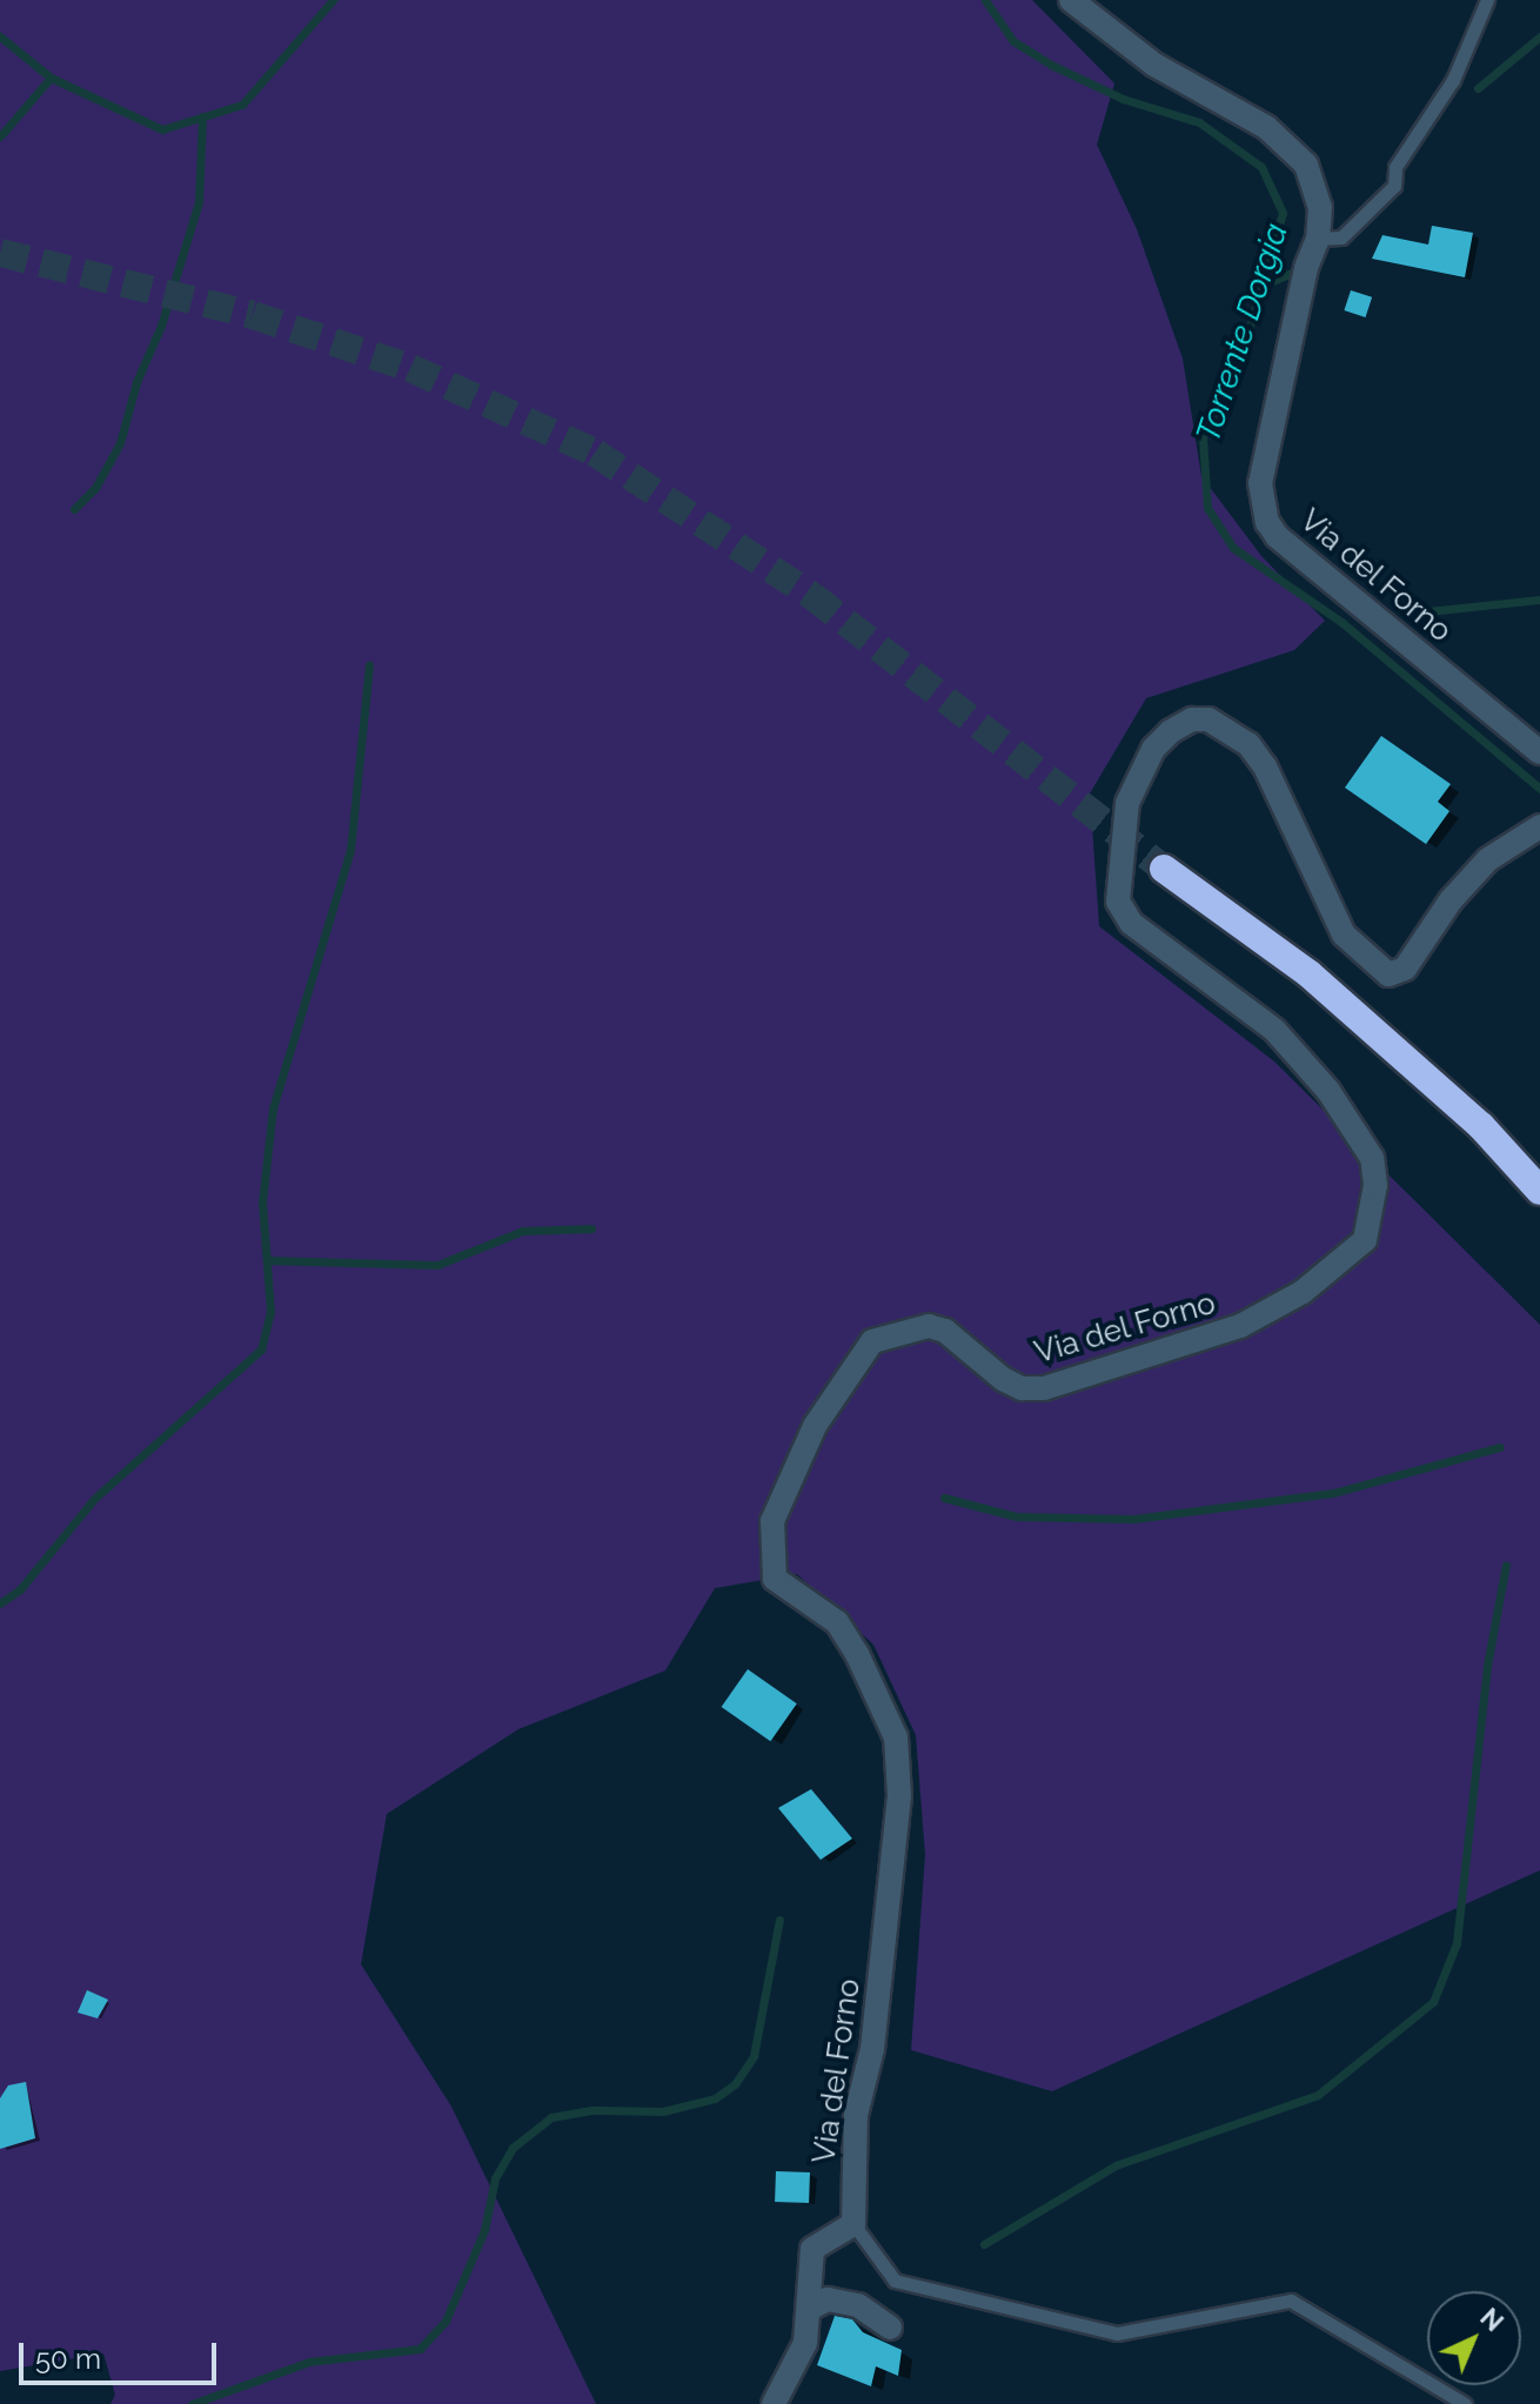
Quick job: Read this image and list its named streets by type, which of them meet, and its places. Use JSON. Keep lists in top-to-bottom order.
{
  "streets": {
    "street": ["Via del Forno"]
  },
  "water": ["Torrente Dorgia"],
  "scale_bar": "50 m",
  "north": "top right"
}
